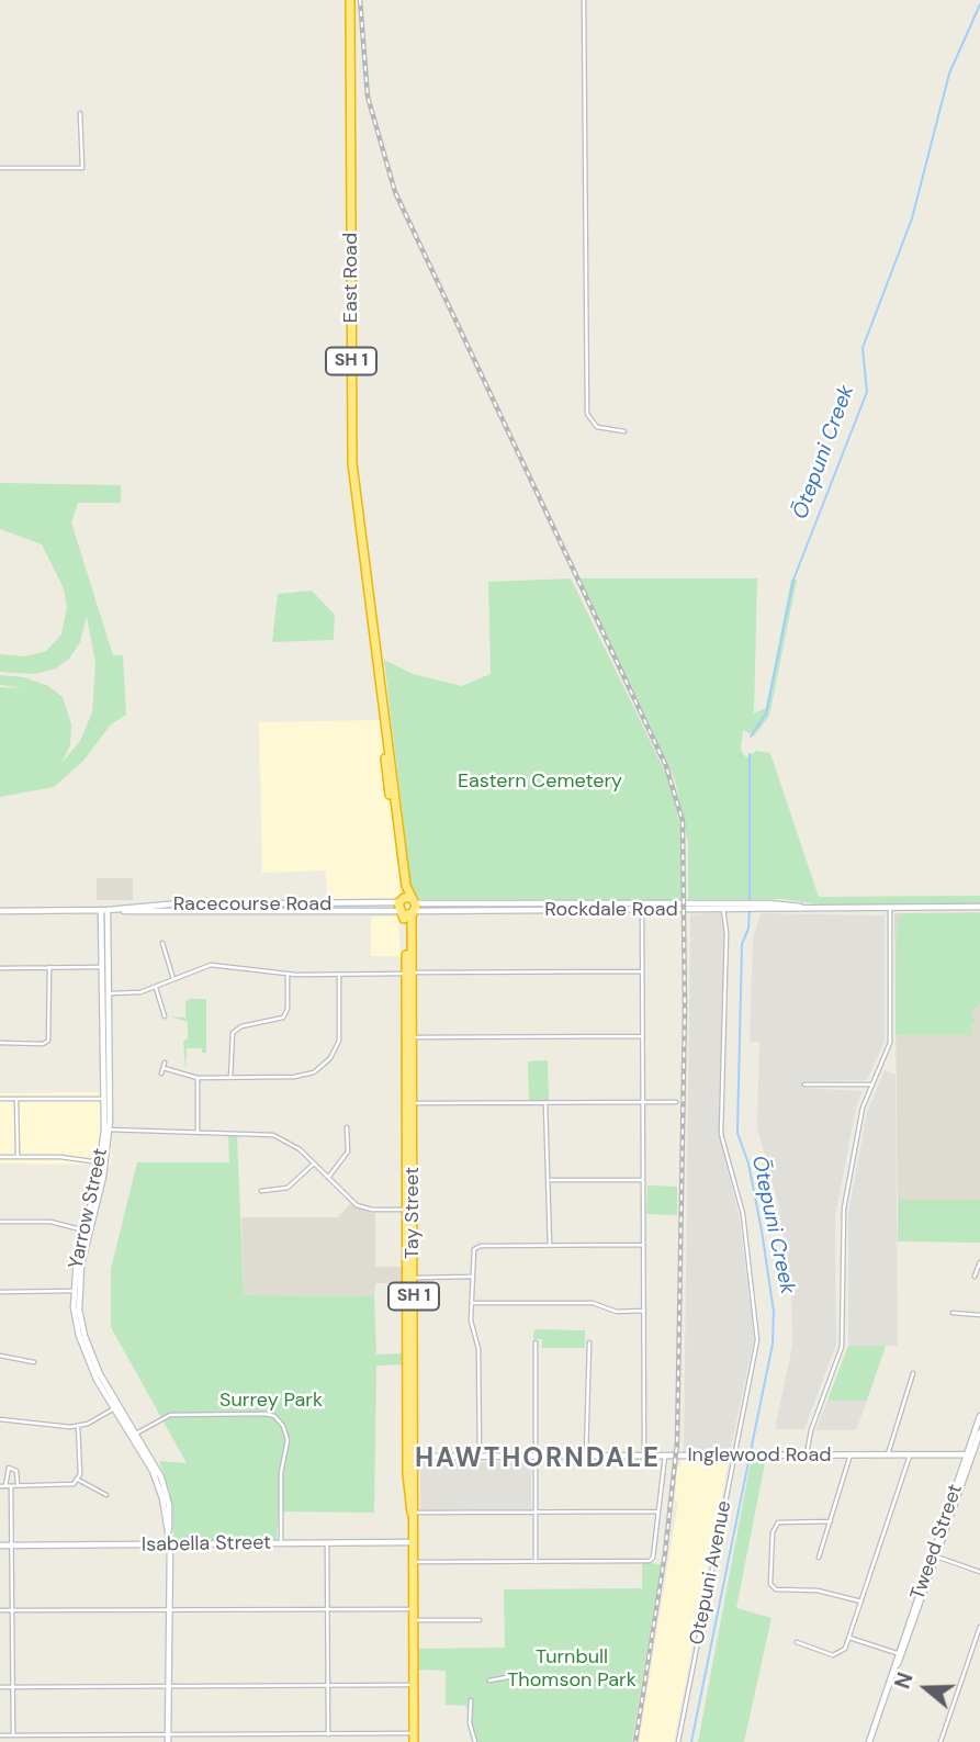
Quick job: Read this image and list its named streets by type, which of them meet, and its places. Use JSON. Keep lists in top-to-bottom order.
{
  "streets": {
    "highway": ["East Road", "SH 1", "Tay Street"],
    "street": [
      "Racecourse Road",
      "Rockdale Road",
      "Yarrow Street",
      "Inglewood Road",
      "Tweed Street",
      "Isabella Street",
      "Otepuni Avenue"
    ]
  },
  "crossings": [
    ["East Road", "Racecourse Road"],
    ["East Road", "Rockdale Road"],
    ["East Road", "Tay Street"],
    ["Racecourse Road", "Rockdale Road"],
    ["Racecourse Road", "Yarrow Street"],
    ["Racecourse Road", "Tay Street"],
    ["Rockdale Road", "Tay Street"],
    ["Rockdale Road", "Otepuni Avenue"],
    ["Yarrow Street", "Isabella Street"],
    ["Tay Street", "Inglewood Road"],
    ["Tay Street", "Isabella Street"],
    ["Inglewood Road", "Tweed Street"],
    ["Inglewood Road", "Otepuni Avenue"]
  ],
  "districts": ["HAWTHORNDALE"],
  "water": ["Ōtepuni Creek"],
  "parks": ["Eastern Cemetery", "Surrey Park", "Turnbull Thomson Park"],
  "north": "left"
}
